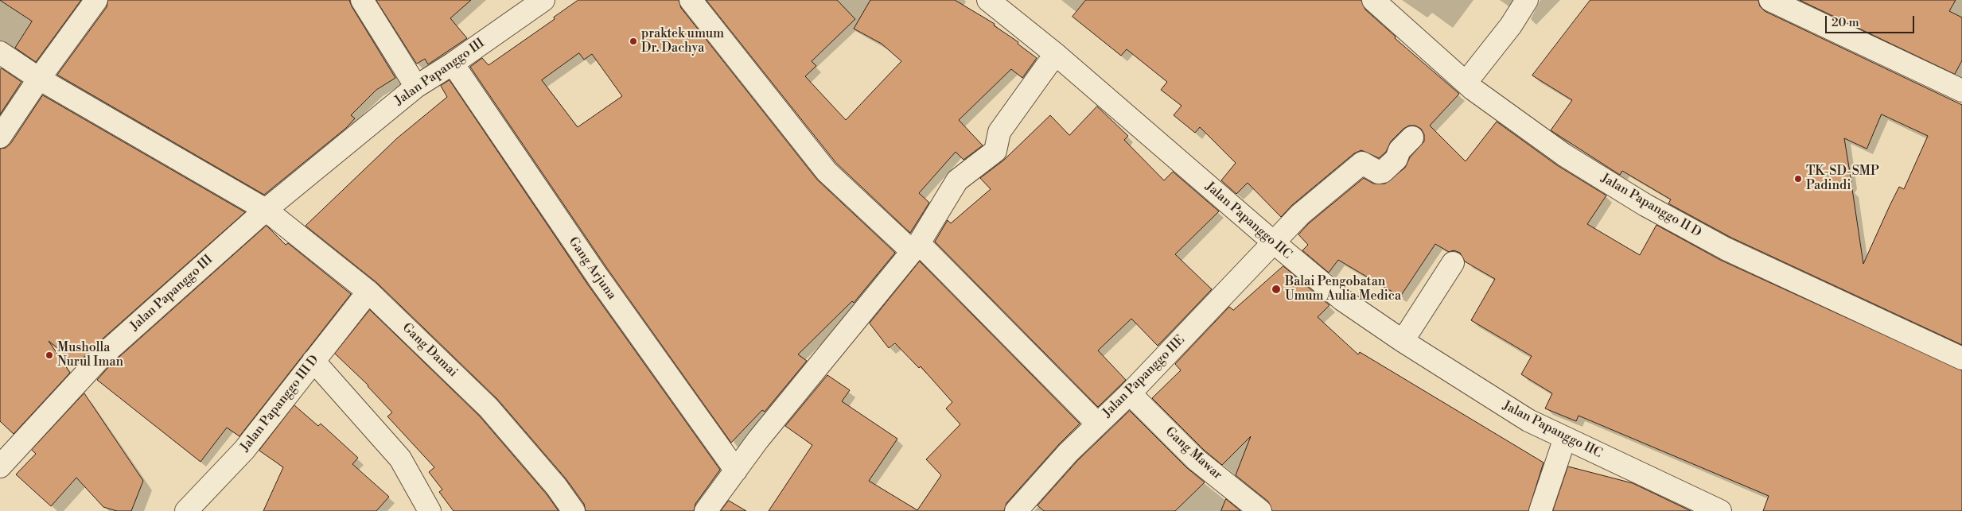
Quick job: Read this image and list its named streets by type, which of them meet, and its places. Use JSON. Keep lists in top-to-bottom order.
{
  "streets": {
    "street": [
      "Jalan Papanggo III",
      "Jalan Papanggo II D",
      "Jalan Papanggo IIC",
      "Gang Arjuna",
      "Gang Damai",
      "Jalan Papanggo IIE",
      "Jalan Papanggo III D",
      "Gang Mawar"
    ]
  },
  "crossings": [
    ["Jalan Papanggo III", "Gang Arjuna"],
    ["Jalan Papanggo III", "Gang Damai"],
    ["Jalan Papanggo IIC", "Jalan Papanggo IIE"],
    ["Gang Damai", "Jalan Papanggo III D"],
    ["Jalan Papanggo IIE", "Gang Mawar"]
  ],
  "places": [
    "praktek umum Dr. Dachya",
    "TK-SD-SMP Padindi",
    "Balai Pengobatan Umum Aulia Medica",
    "Musholla Nurul Iman"
  ],
  "scale_bar": "20 m"
}
